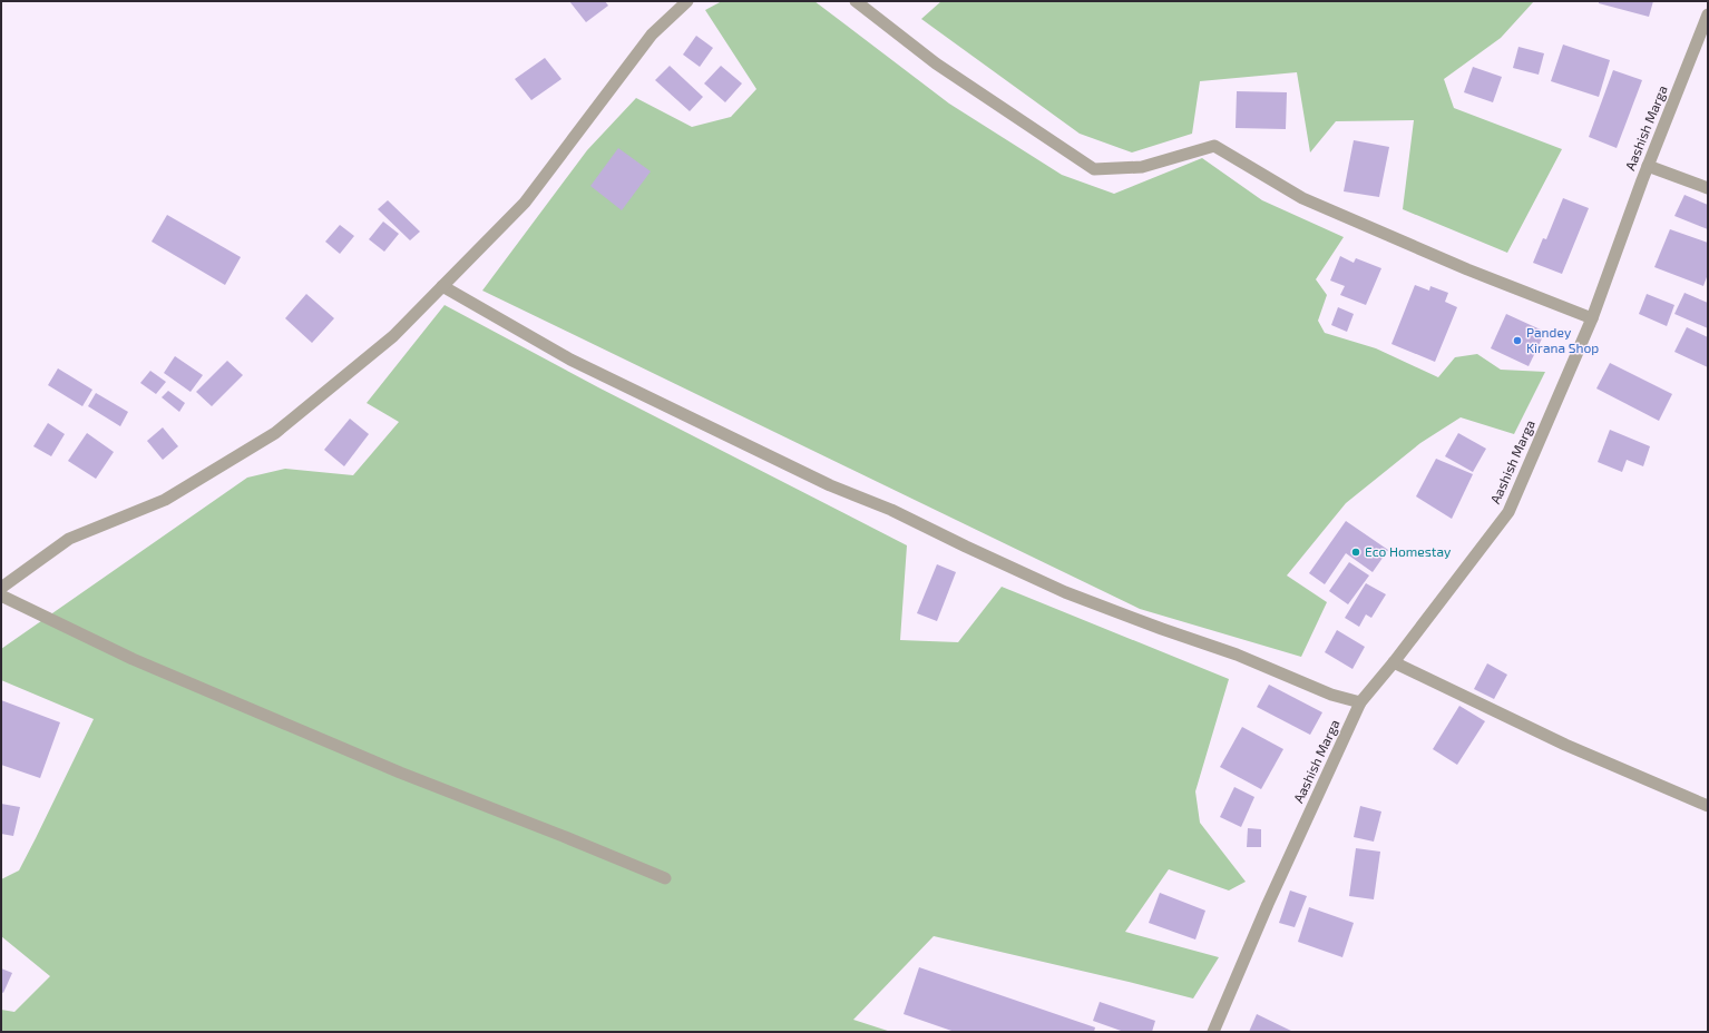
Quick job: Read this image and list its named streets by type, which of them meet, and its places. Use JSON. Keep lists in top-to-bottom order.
{
  "streets": {
    "street": ["Aashish Marga"]
  },
  "places": ["Pandey Kirana Shop", "Eco Homestay"]
}
